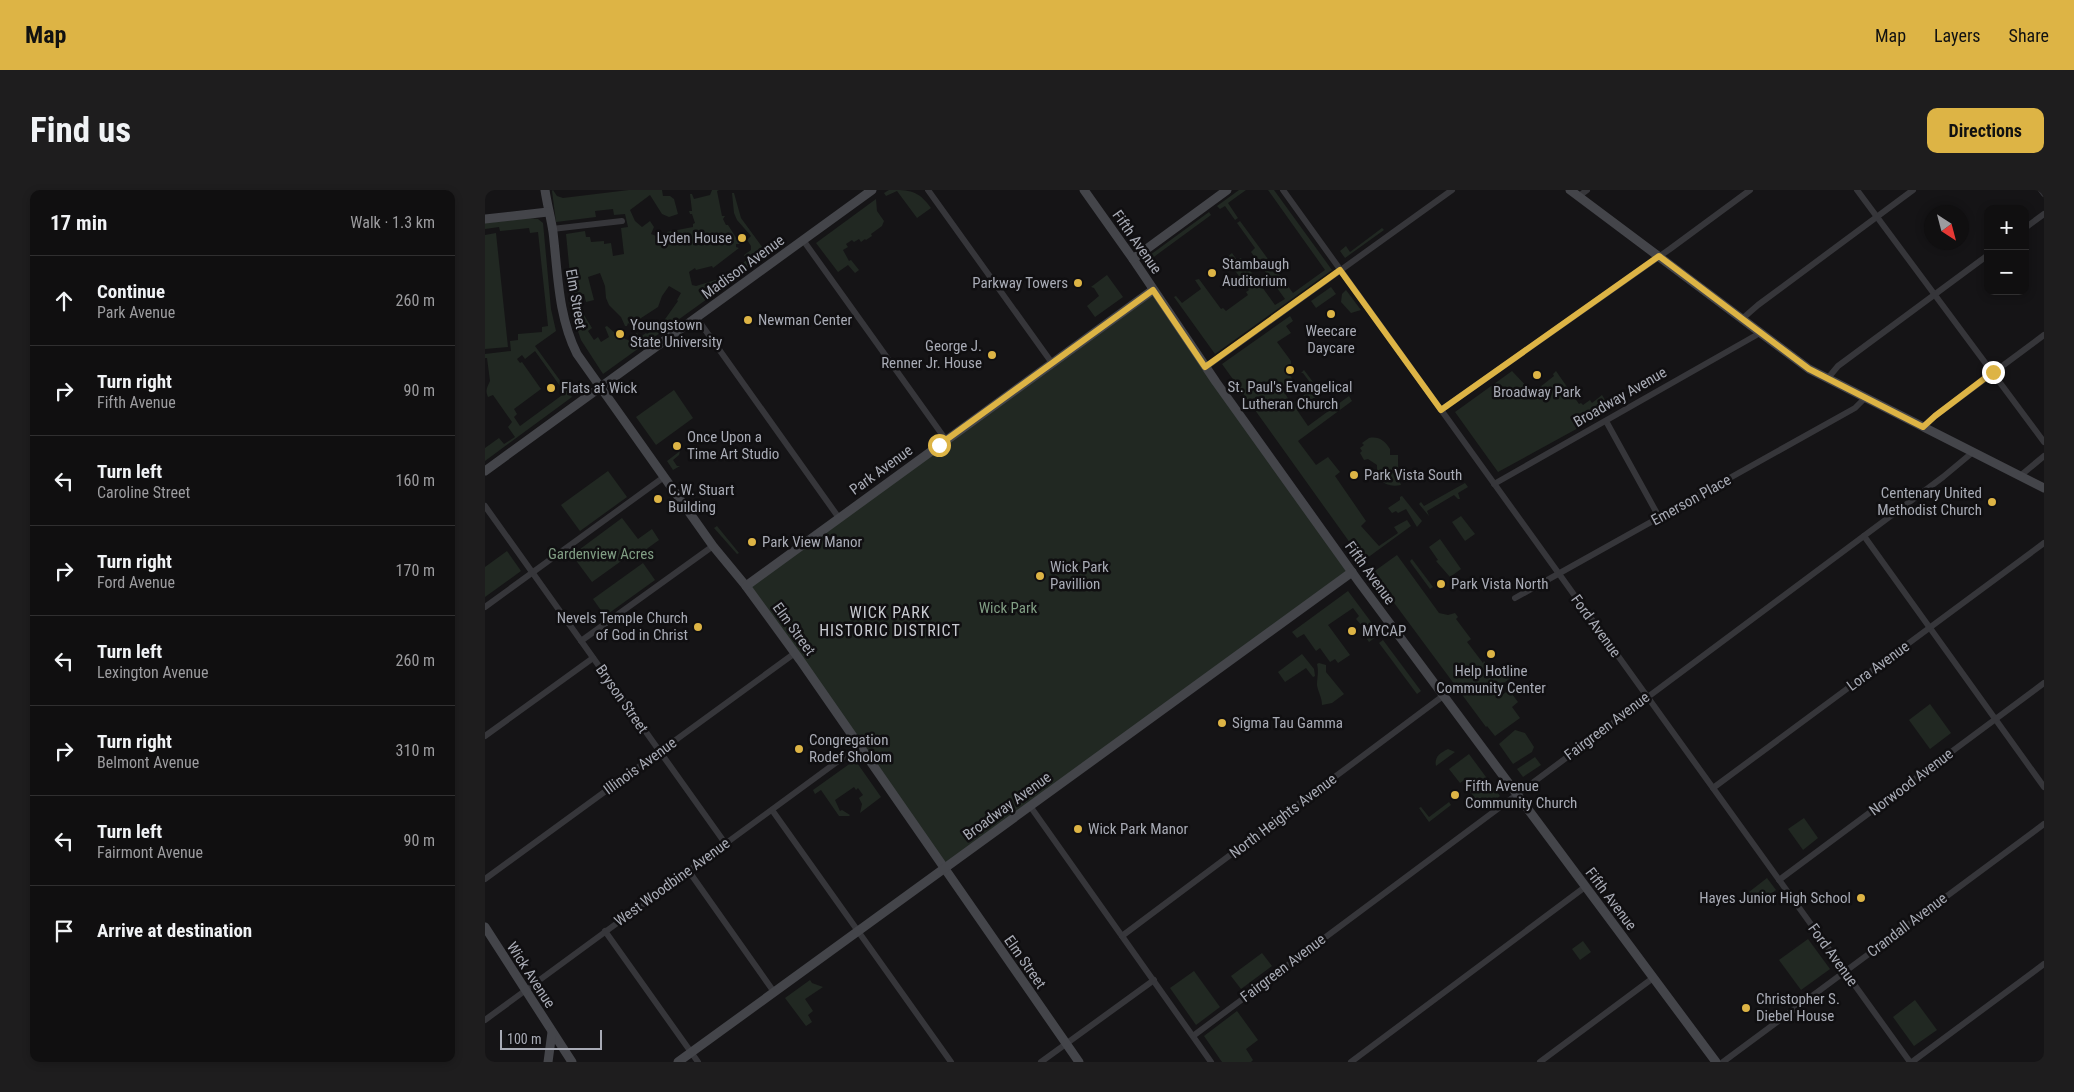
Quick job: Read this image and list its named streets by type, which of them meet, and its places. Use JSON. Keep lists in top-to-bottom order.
{
  "streets": {
    "street": [
      "Fifth Avenue",
      "Madison Avenue",
      "Elm Street",
      "Broadway Avenue",
      "Park Avenue",
      "Emerson Place",
      "Ford Avenue",
      "Lora Avenue",
      "Bryson Street",
      "Fairgreen Avenue",
      "Illinois Avenue",
      "Norwood Avenue",
      "North Heights Avenue",
      "West Woodbine Avenue",
      "Crandall Avenue",
      "Wick Avenue"
    ]
  },
  "crossings": [
    ["Fifth Avenue", "Broadway Avenue"],
    ["Fifth Avenue", "Park Avenue"],
    ["Fifth Avenue", "Fairgreen Avenue"],
    ["Fifth Avenue", "North Heights Avenue"],
    ["Madison Avenue", "Elm Street"],
    ["Elm Street", "Broadway Avenue"],
    ["Elm Street", "Park Avenue"],
    ["Elm Street", "Illinois Avenue"],
    ["Elm Street", "West Woodbine Avenue"],
    ["Broadway Avenue", "Ford Avenue"],
    ["Emerson Place", "Ford Avenue"],
    ["Ford Avenue", "Lora Avenue"],
    ["Ford Avenue", "Fairgreen Avenue"],
    ["Ford Avenue", "Norwood Avenue"],
    ["Ford Avenue", "Crandall Avenue"],
    ["Bryson Street", "Illinois Avenue"],
    ["Bryson Street", "West Woodbine Avenue"],
    ["West Woodbine Avenue", "Wick Avenue"]
  ],
  "districts": ["WICK PARK HISTORIC DISTRICT"],
  "parks": ["Gardenview Acres", "Wick Park"],
  "places": [
    "Lyden House",
    "Stambaugh Auditorium",
    "Parkway Towers",
    "Weecare Daycare",
    "Newman Center",
    "Youngstown State University",
    "George J. Renner Jr. House",
    "St. Paul's Evangelical Lutheran Church",
    "Broadway Park",
    "Flats at Wick",
    "Once Upon a Time Art Studio",
    "Park Vista South",
    "C.W. Stuart Building",
    "Centenary United Methodist Church",
    "Park View Manor",
    "Wick Park Pavillion",
    "Park Vista North",
    "Nevels Temple Church of God in Christ",
    "MYCAP",
    "Help Hotline Community Center",
    "Sigma Tau Gamma",
    "Congregation Rodef Sholom",
    "Fifth Avenue Community Church",
    "Wick Park Manor",
    "Hayes Junior High School",
    "Christopher S. Diebel House"
  ],
  "scale_bar": "100 m",
  "north": "bottom right",
  "page": {
    "header": "Map",
    "nav": ["Map", "Layers", "Share"],
    "buttons": "Directions",
    "title": "Find us",
    "heading": ["17 min", "Walk · 1.3 km"],
    "map_buttons": ["+", "−"],
    "list": [
      ["Continue", "Park Avenue", "260 m"],
      ["Turn right", "Fifth Avenue", "90 m"],
      ["Turn left", "Caroline Street", "160 m"],
      ["Turn right", "Ford Avenue", "170 m"],
      ["Turn left", "Lexington Avenue", "260 m"],
      ["Turn right", "Belmont Avenue", "310 m"],
      ["Turn left", "Fairmont Avenue", "90 m"],
      "Arrive at destination"
    ],
    "scale": "100 m"
  }
}
